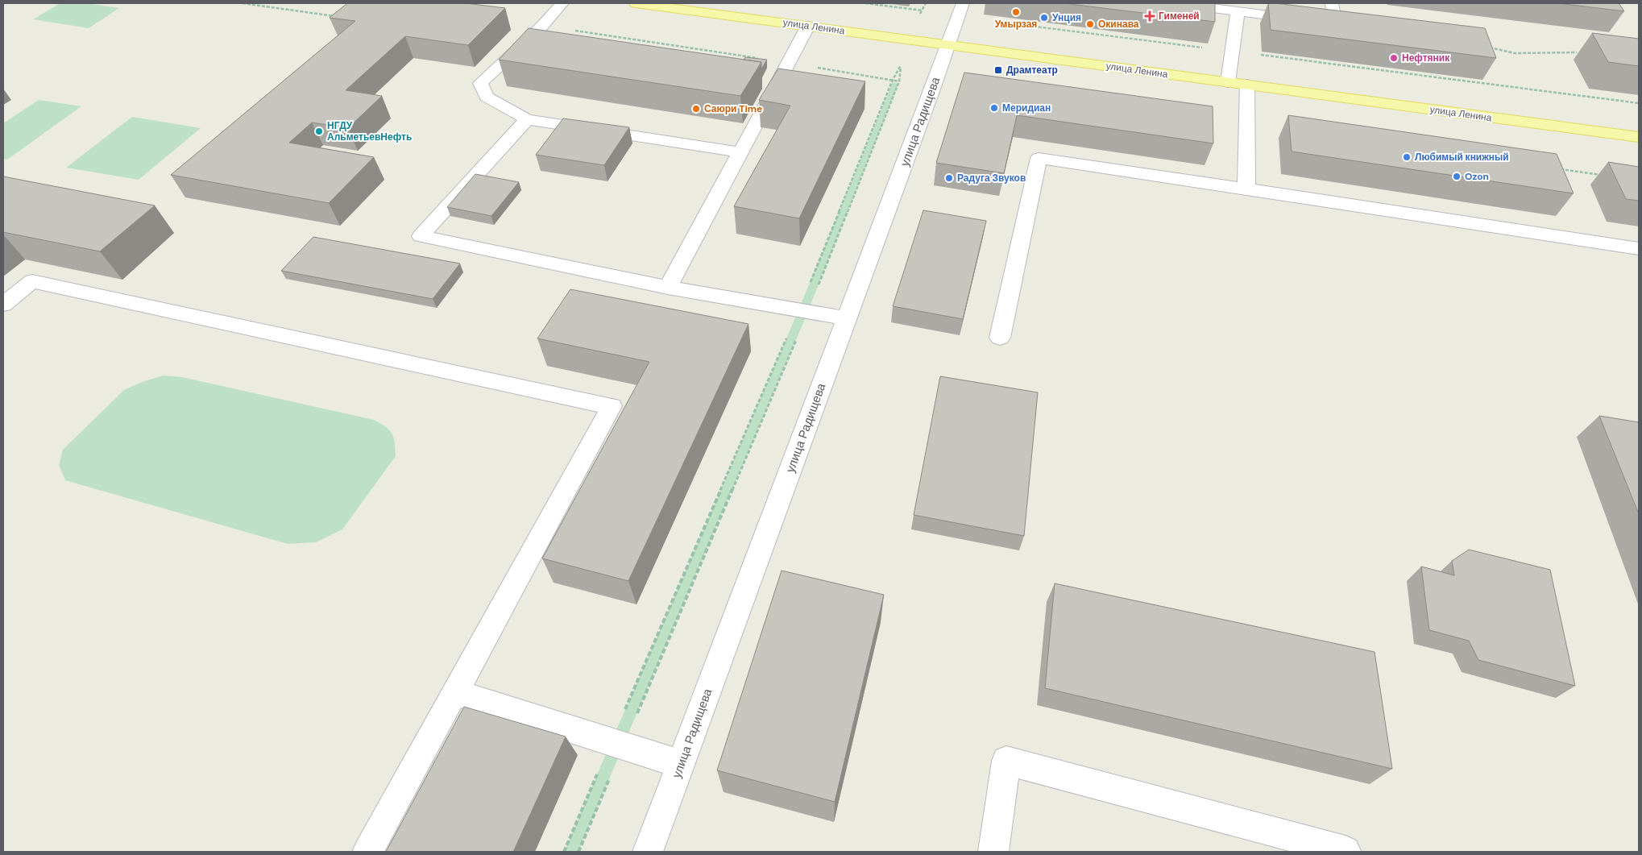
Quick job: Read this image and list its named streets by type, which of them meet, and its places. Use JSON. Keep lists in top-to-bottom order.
{
  "streets": {
    "main road": ["улица Ленина"],
    "street": ["улица Радищева"]
  },
  "crossings": [
    ["улица Ленина", "улица Радищева"]
  ],
  "places": {
    "other": [
      "Умырзая",
      "Унция",
      "Окинава",
      "Нефтяник",
      "Меридиан",
      "Саюри Time",
      "НГДУ АльметьевНефть",
      "Любимый книжный",
      "Ozon",
      "Радуга Звуков"
    ],
    "health": ["Гименей"],
    "transit": ["Драмтеатр"]
  }
}
